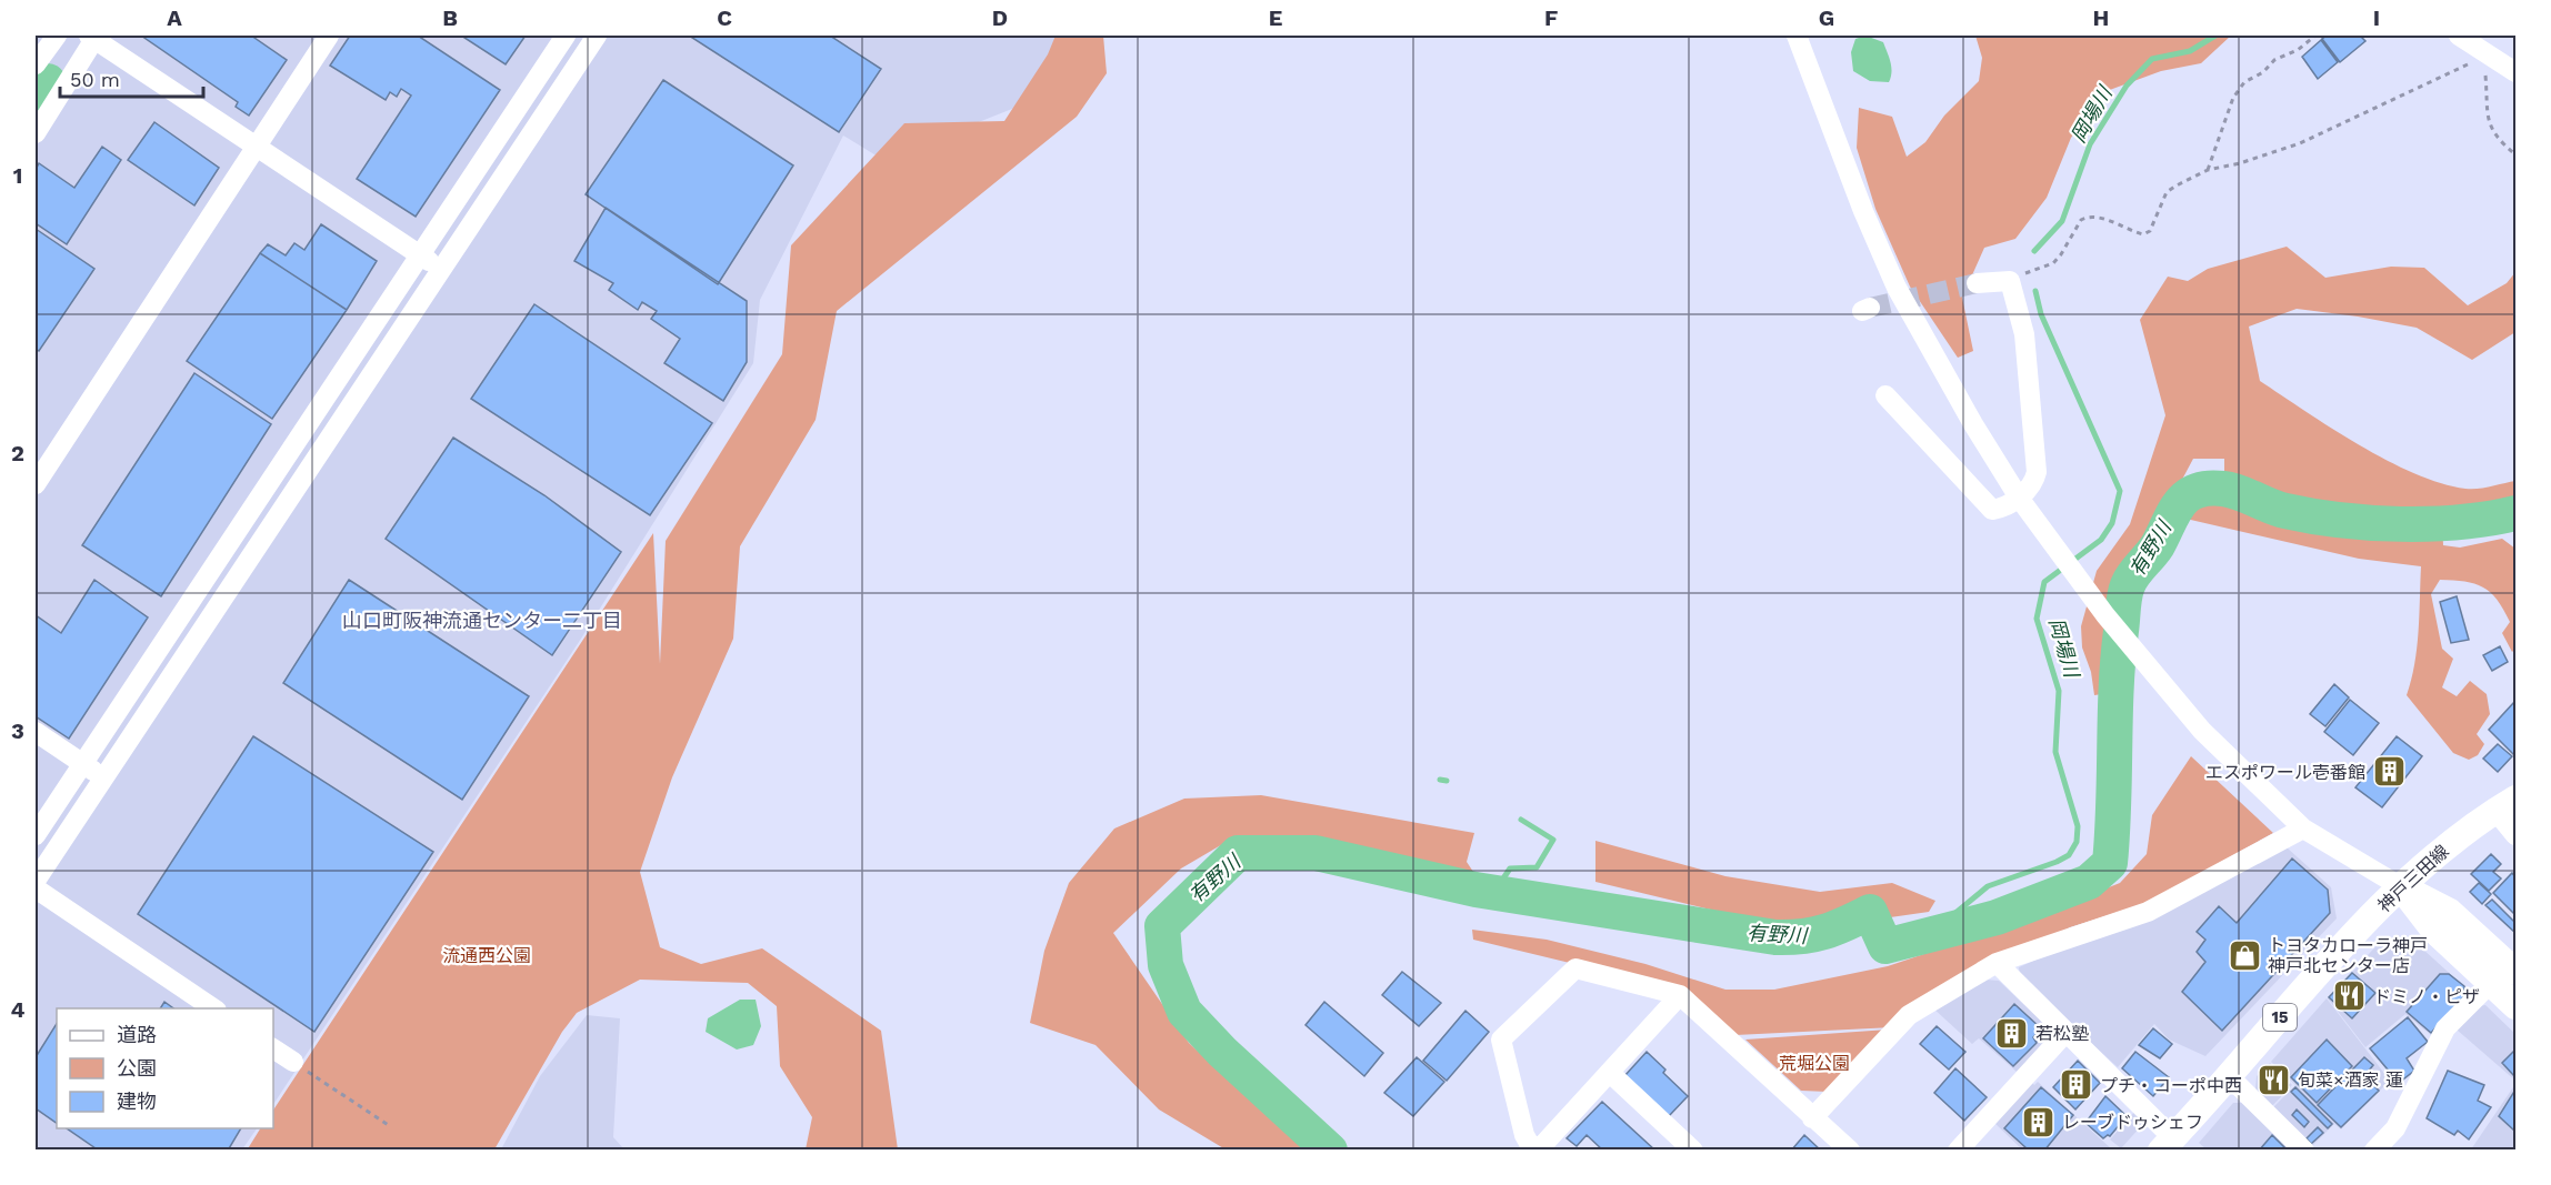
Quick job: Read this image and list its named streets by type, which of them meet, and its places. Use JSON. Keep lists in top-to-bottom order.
{
  "streets": {
    "main road": ["神戸三田線", "15"]
  },
  "districts": ["山口町阪神流通センター二丁目"],
  "water": ["岡場川", "有野川"],
  "parks": ["流通西公園", "荒堀公園"],
  "places": {
    "building": [
      "エスポワール壱番館",
      "若松塾",
      "プチ・コーポ中西",
      "レーブドゥシェフ"
    ],
    "shop": ["トヨタカローラ神戸 神戸北センター店"],
    "restaurant": ["ドミノ・ピザ", "旬菜×酒家 蓮"]
  },
  "legend": ["道路", "公園", "建物"],
  "scale_bar": "50 m",
  "grid": {
    "columns": [
      "A",
      "B",
      "C",
      "D",
      "E",
      "F",
      "G",
      "H",
      "I"
    ],
    "rows": [
      "1",
      "2",
      "3",
      "4"
    ]
  }
}
